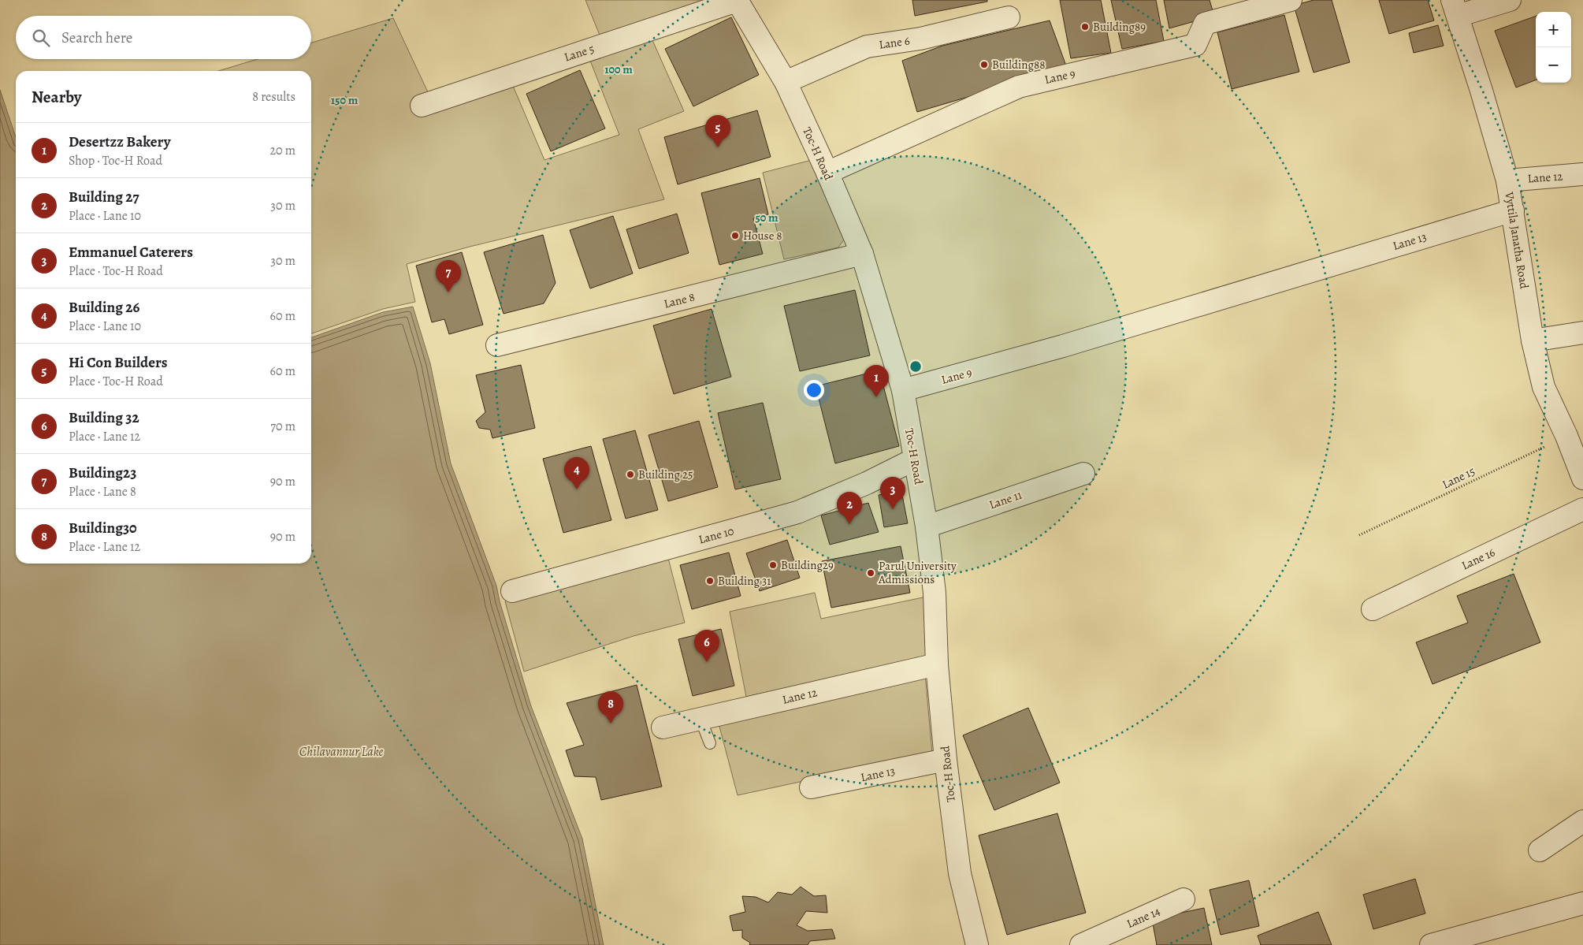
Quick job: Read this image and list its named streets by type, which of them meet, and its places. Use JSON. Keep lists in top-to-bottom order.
{
  "streets": {
    "street": [
      "Lane 6",
      "Lane 5",
      "Lane 9",
      "Toc-H Road",
      "Lane 12",
      "Vyttila Janatha Road",
      "Lane 13",
      "Lane 8",
      "Lane 11",
      "Lane 10",
      "Lane 16",
      "Lane 14"
    ],
    "path": ["Lane 15"]
  },
  "crossings": [
    ["Lane 6", "Toc-H Road"],
    ["Lane 5", "Toc-H Road"],
    ["Lane 9", "Toc-H Road"],
    ["Lane 9", "Lane 13"],
    ["Toc-H Road", "Lane 12"],
    ["Toc-H Road", "Lane 13"],
    ["Toc-H Road", "Lane 8"],
    ["Toc-H Road", "Lane 11"],
    ["Toc-H Road", "Lane 10"],
    ["Lane 12", "Vyttila Janatha Road"],
    ["Vyttila Janatha Road", "Lane 13"],
    ["Vyttila Janatha Road", "Lane 15"]
  ],
  "water": ["Chilavannur Lake"],
  "places": [
    "Building89",
    "Building88",
    "House 8",
    "Building 25",
    "Building29",
    "Parul University Admissions",
    "Building 31"
  ],
  "page": {
    "map_buttons": ["+", "−"],
    "search": "Search here",
    "heading": ["Nearby", "8 results"],
    "pins": [
      "5",
      "7",
      "1",
      "4",
      "3",
      "2",
      "6",
      "8"
    ],
    "list": [
      {
        "mark": "1",
        "name": "Desertzz Bakery",
        "note": "Shop · Toc-H Road",
        "value": "20 m"
      },
      {
        "mark": "2",
        "name": "Building 27",
        "note": "Place · Lane 10",
        "value": "30 m"
      },
      {
        "mark": "3",
        "name": "Emmanuel Caterers",
        "note": "Place · Toc-H Road",
        "value": "30 m"
      },
      {
        "mark": "4",
        "name": "Building 26",
        "note": "Place · Lane 10",
        "value": "60 m"
      },
      {
        "mark": "5",
        "name": "Hi Con Builders",
        "note": "Place · Toc-H Road",
        "value": "60 m"
      },
      {
        "mark": "6",
        "name": "Building 32",
        "note": "Place · Lane 12",
        "value": "70 m"
      },
      {
        "mark": "7",
        "name": "Building23",
        "note": "Place · Lane 8",
        "value": "90 m"
      },
      {
        "mark": "8",
        "name": "Building30",
        "note": "Place · Lane 12",
        "value": "90 m"
      }
    ]
  },
  "rings": ["100 m", "150 m", "50 m"]
}
